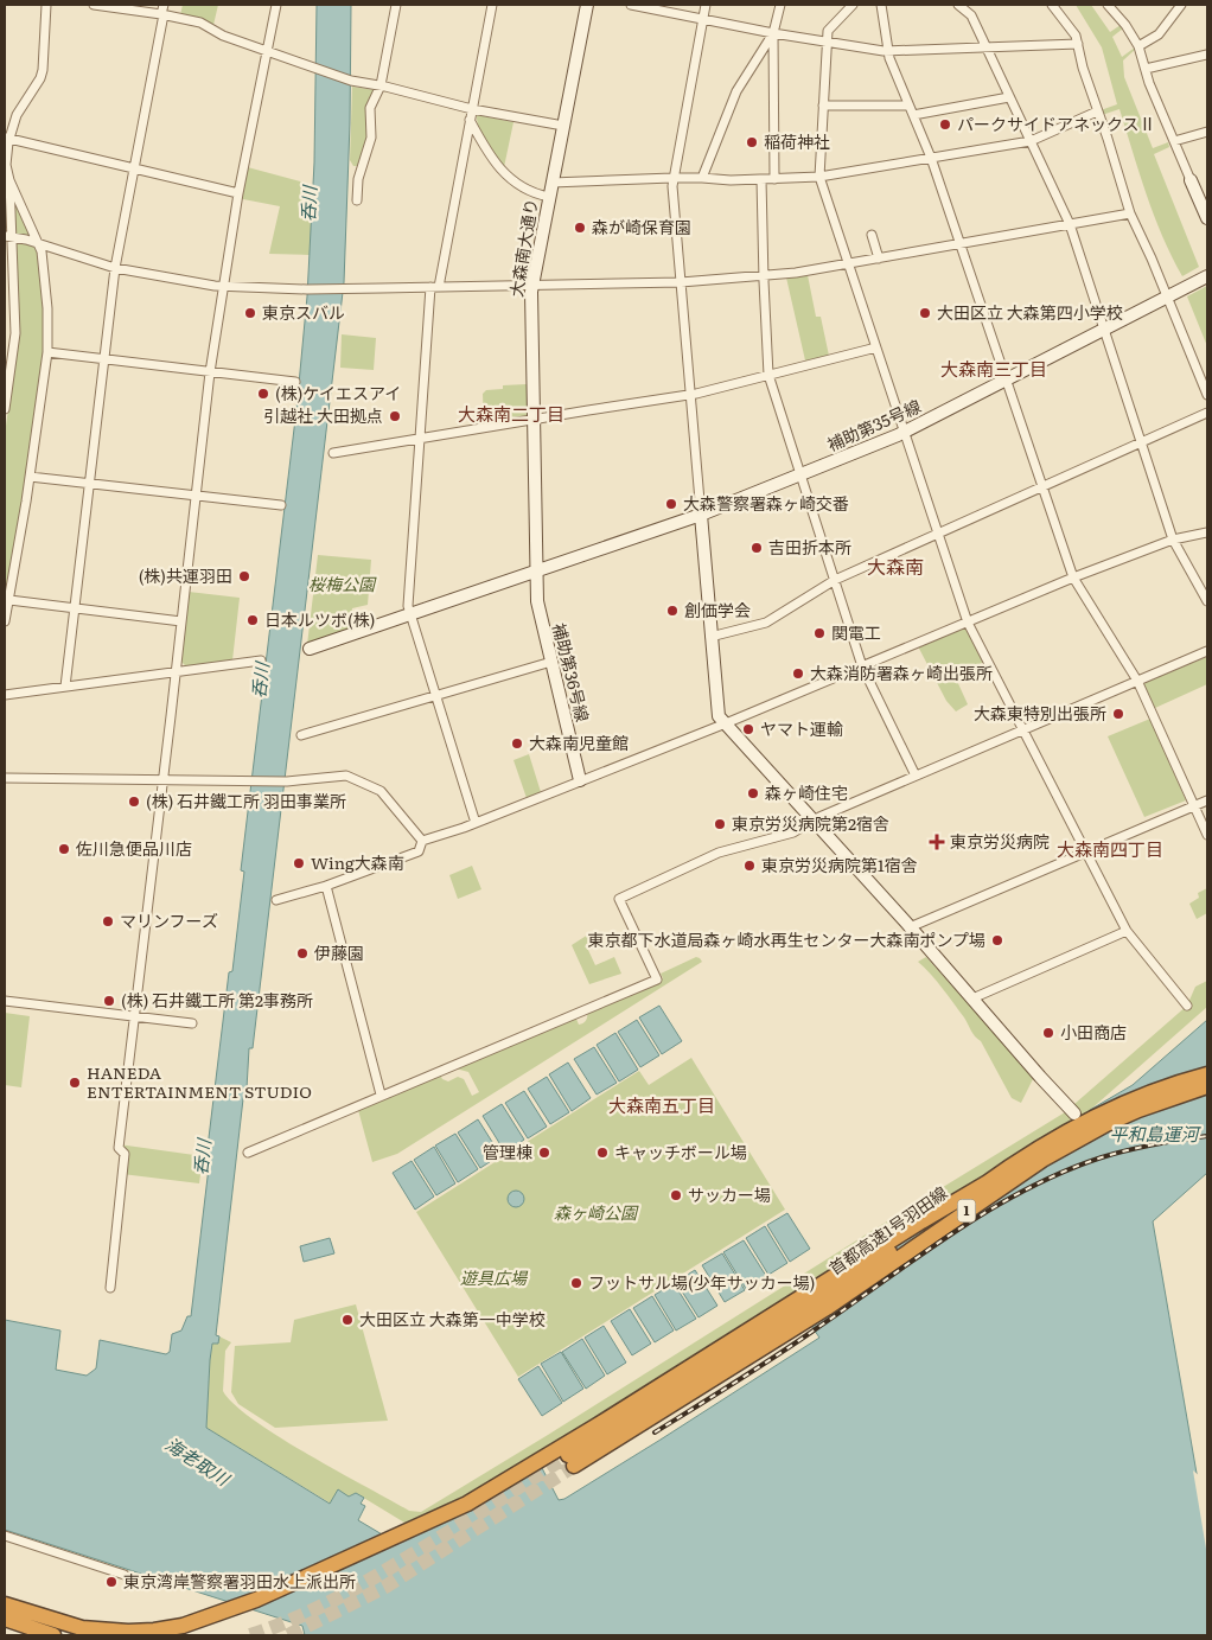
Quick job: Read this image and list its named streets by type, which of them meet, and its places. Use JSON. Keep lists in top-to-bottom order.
{
  "streets": {
    "highway": ["1", "首都高速1号羽田線"],
    "street": ["大森南大通り", "補助第35号線", "補助第36号線"]
  },
  "crossings": [
    ["大森南大通り", "補助第35号線"],
    ["大森南大通り", "補助第36号線"],
    ["補助第35号線", "補助第36号線"]
  ],
  "districts": [
    "大森南三丁目",
    "大森南二丁目",
    "大森南",
    "大森南四丁目",
    "大森南五丁目"
  ],
  "water": ["呑川", "平和島運河", "海老取川"],
  "parks": ["桜梅公園", "森ヶ崎公園", "遊具広場"],
  "places": {
    "other": [
      "パークサイドアネックスⅡ",
      "稲荷神社",
      "森が崎保育園",
      "東京スバル",
      "大田区立 大森第四小学校",
      "(株)ケイエスアイ",
      "引越社 大田拠点",
      "大森警察署森ヶ崎交番",
      "吉田折本所",
      "(株)共運羽田",
      "創価学会",
      "日本ルツボ(株)",
      "関電工",
      "大森消防署森ヶ崎出張所",
      "大森東特別出張所",
      "ヤマト運輸",
      "大森南児童館",
      "森ヶ崎住宅",
      "(株) 石井鐵工所 羽田事業所",
      "東京労災病院第2宿舎",
      "佐川急便品川店",
      "Wing大森南",
      "東京労災病院第1宿舎",
      "マリンフーズ",
      "東京都下水道局森ヶ崎水再生センター大森南ポンプ場",
      "伊藤園",
      "(株) 石井鐵工所 第2事務所",
      "小田商店",
      "HANEDA ENTERTAINMENT STUDIO",
      "管理棟",
      "キャッチボール場",
      "サッカー場",
      "フットサル場(少年サッカー場)",
      "大田区立 大森第一中学校",
      "東京湾岸警察署羽田水上派出所"
    ],
    "health": ["東京労災病院"]
  }
}
